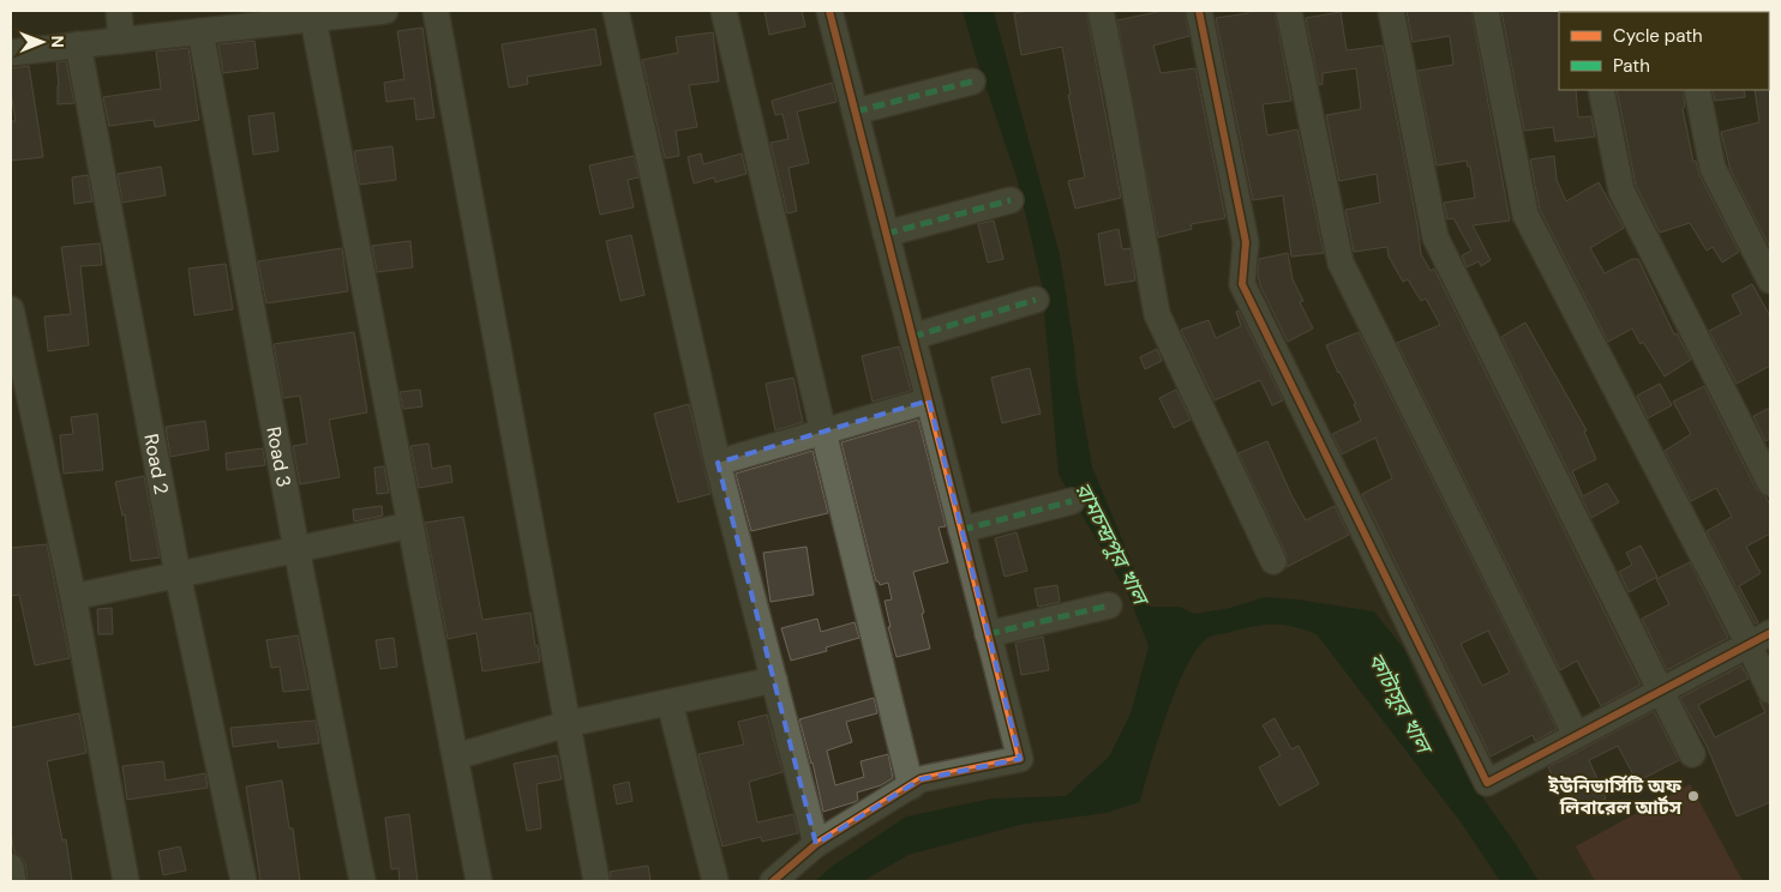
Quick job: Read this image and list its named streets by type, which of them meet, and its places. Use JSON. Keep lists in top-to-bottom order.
{
  "streets": {
    "street": ["Road 3", "Road 2"]
  },
  "water": ["রামচন্দ্রপুর খাল", "কাটাসুর খাল"],
  "places": ["ইউনিভার্সিটি অফ লিবারেল আর্টস"],
  "legend": ["Cycle path", "Path"],
  "north": "right"
}
